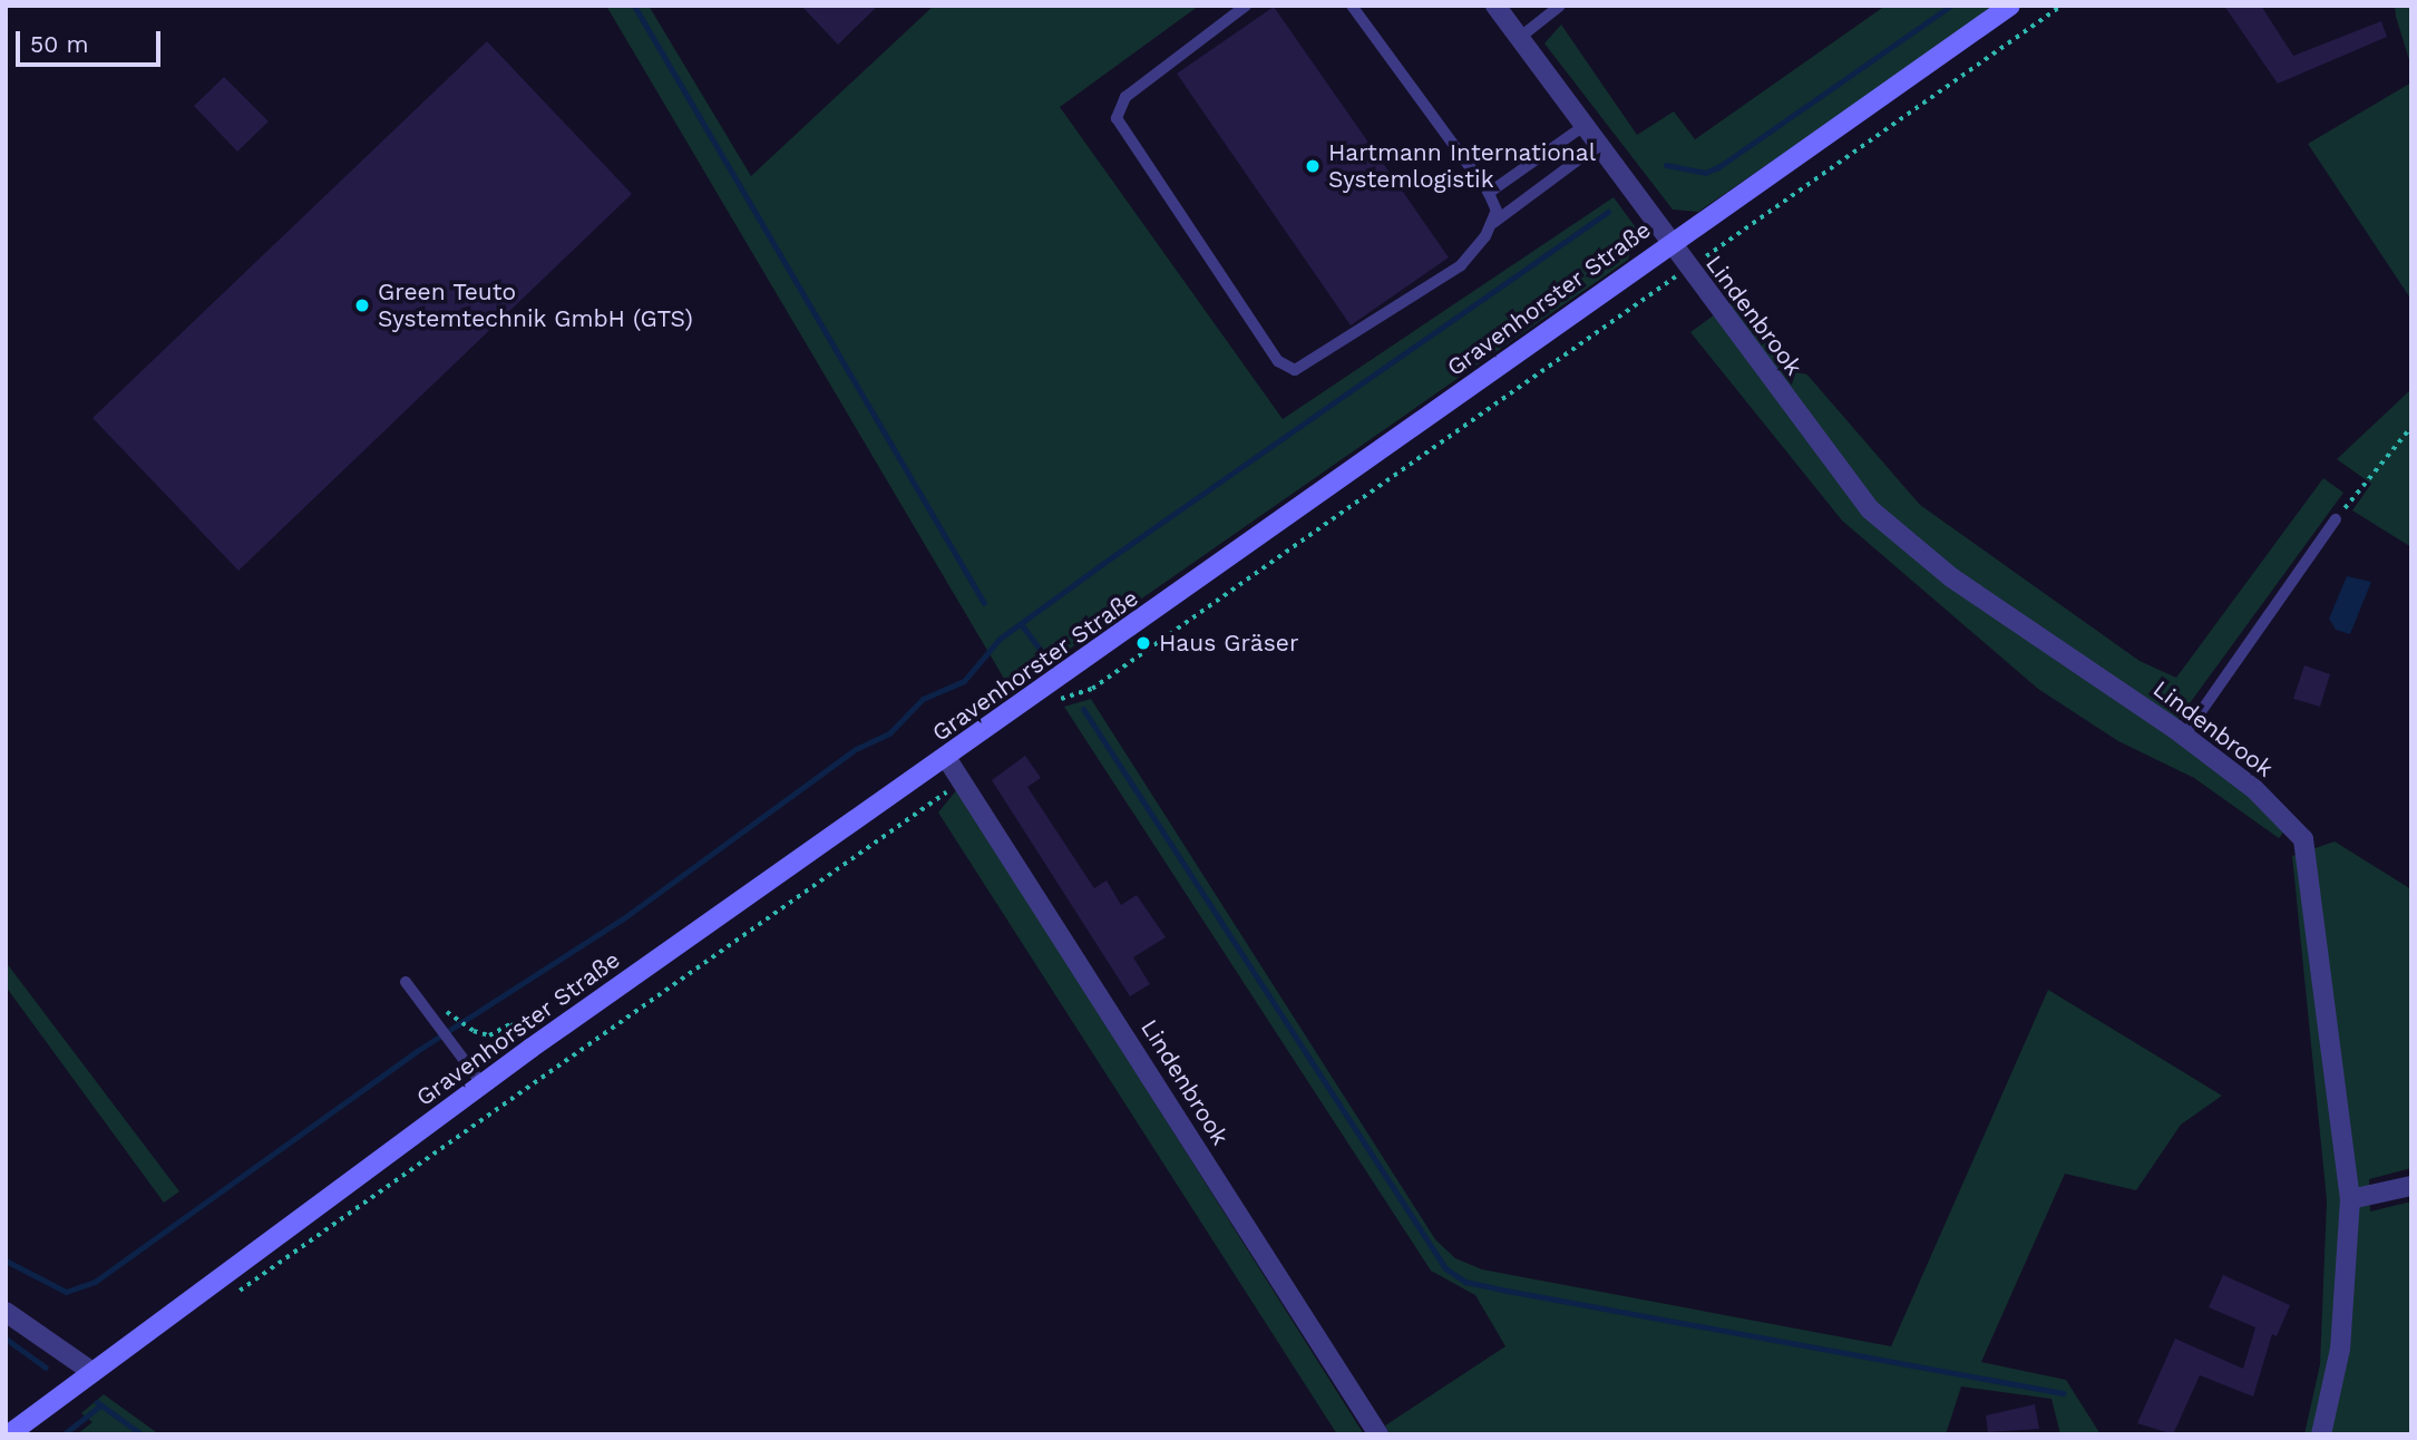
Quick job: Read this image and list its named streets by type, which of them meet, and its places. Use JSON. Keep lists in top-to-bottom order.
{
  "streets": {
    "main road": ["Gravenhorster Straße"],
    "street": ["Lindenbrook"]
  },
  "crossings": [
    ["Gravenhorster Straße", "Lindenbrook"]
  ],
  "places": ["Hartmann International Systemlogistik", "Green Teuto Systemtechnik GmbH (GTS)", "Haus Gräser"],
  "scale_bar": "50 m"
}
